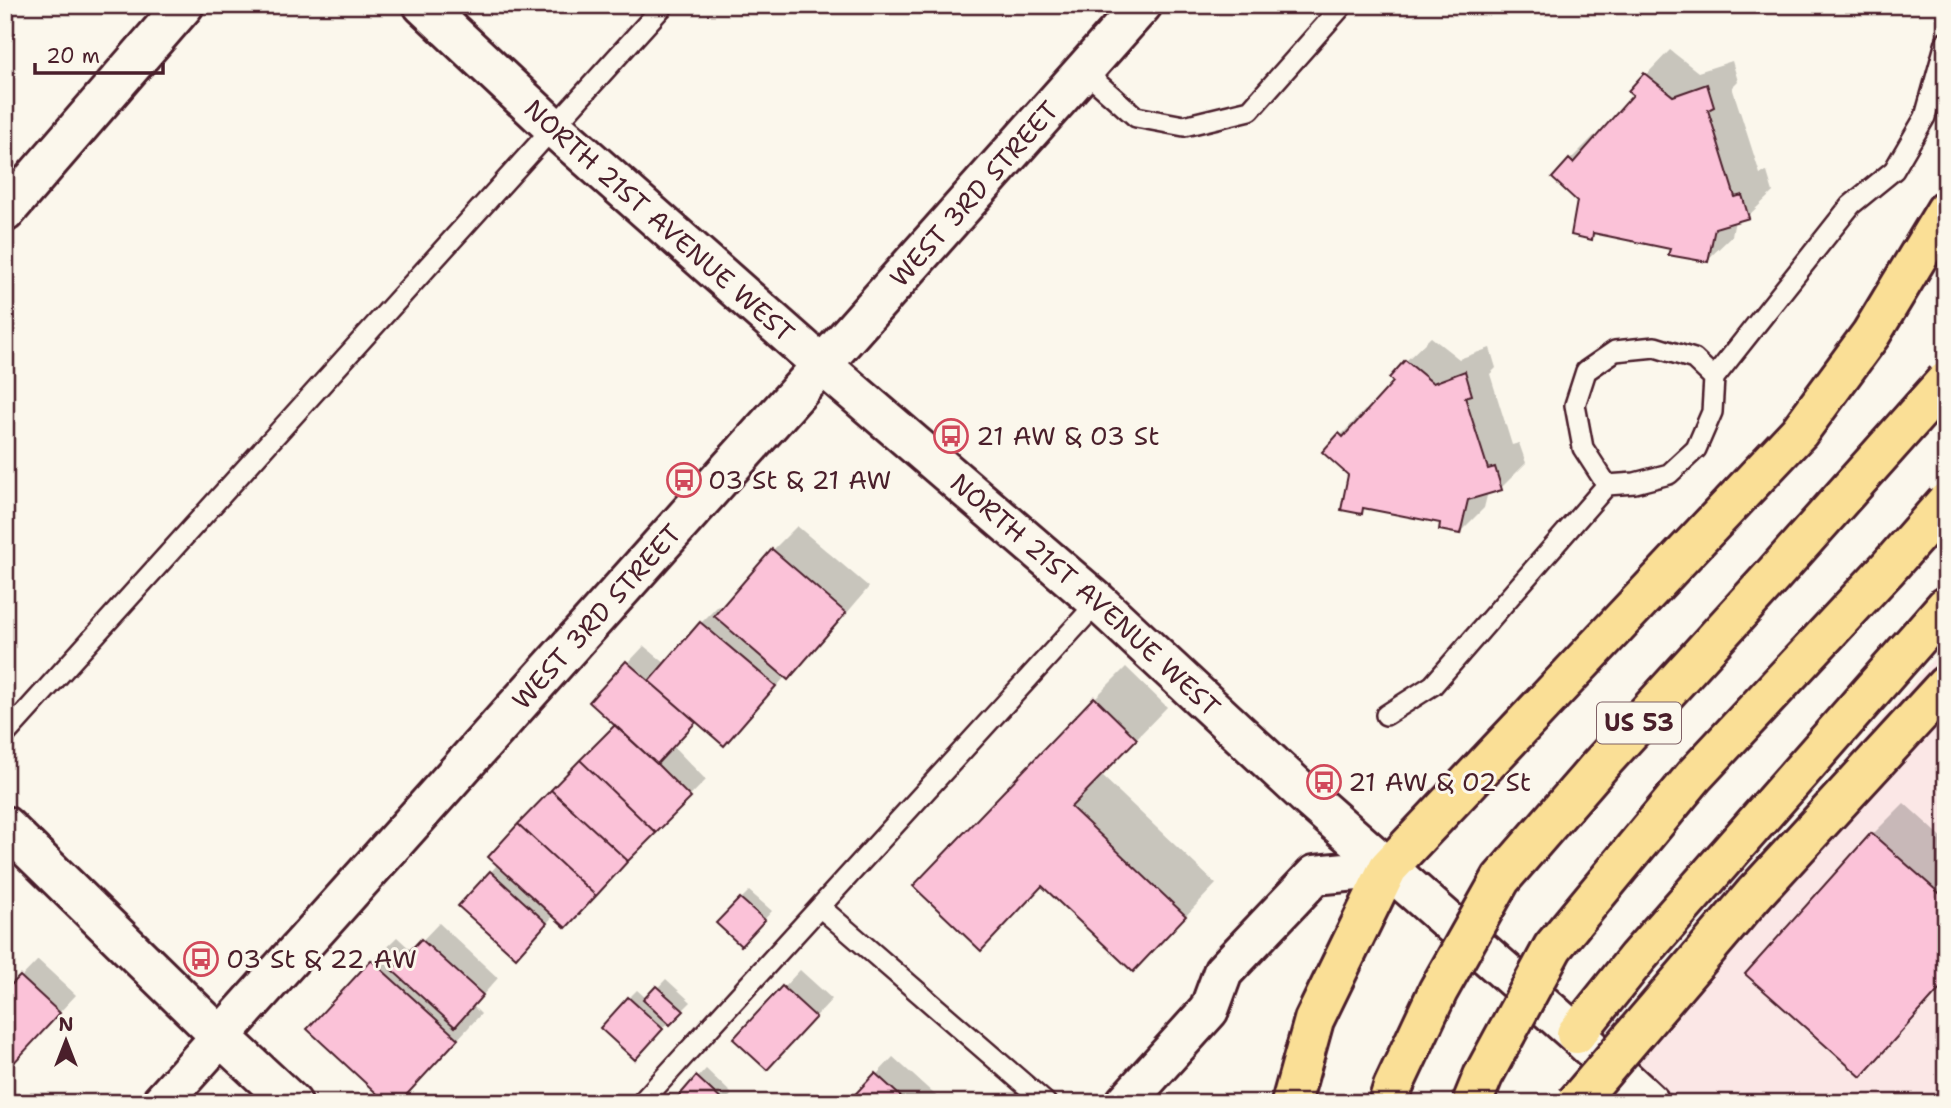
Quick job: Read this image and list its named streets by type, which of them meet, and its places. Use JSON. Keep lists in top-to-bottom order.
{
  "streets": {
    "highway": ["US 53"],
    "street": ["WEST 3RD STREET", "NORTH 21ST AVENUE WEST"]
  },
  "crossings": [
    ["WEST 3RD STREET", "NORTH 21ST AVENUE WEST"]
  ],
  "places": {
    "bus stop": [
      "21 AW & 03 St",
      "03 St & 21 AW",
      "21 AW & 02 St",
      "03 St & 22 AW"
    ]
  },
  "scale_bar": "20 m",
  "north": "top"
}
